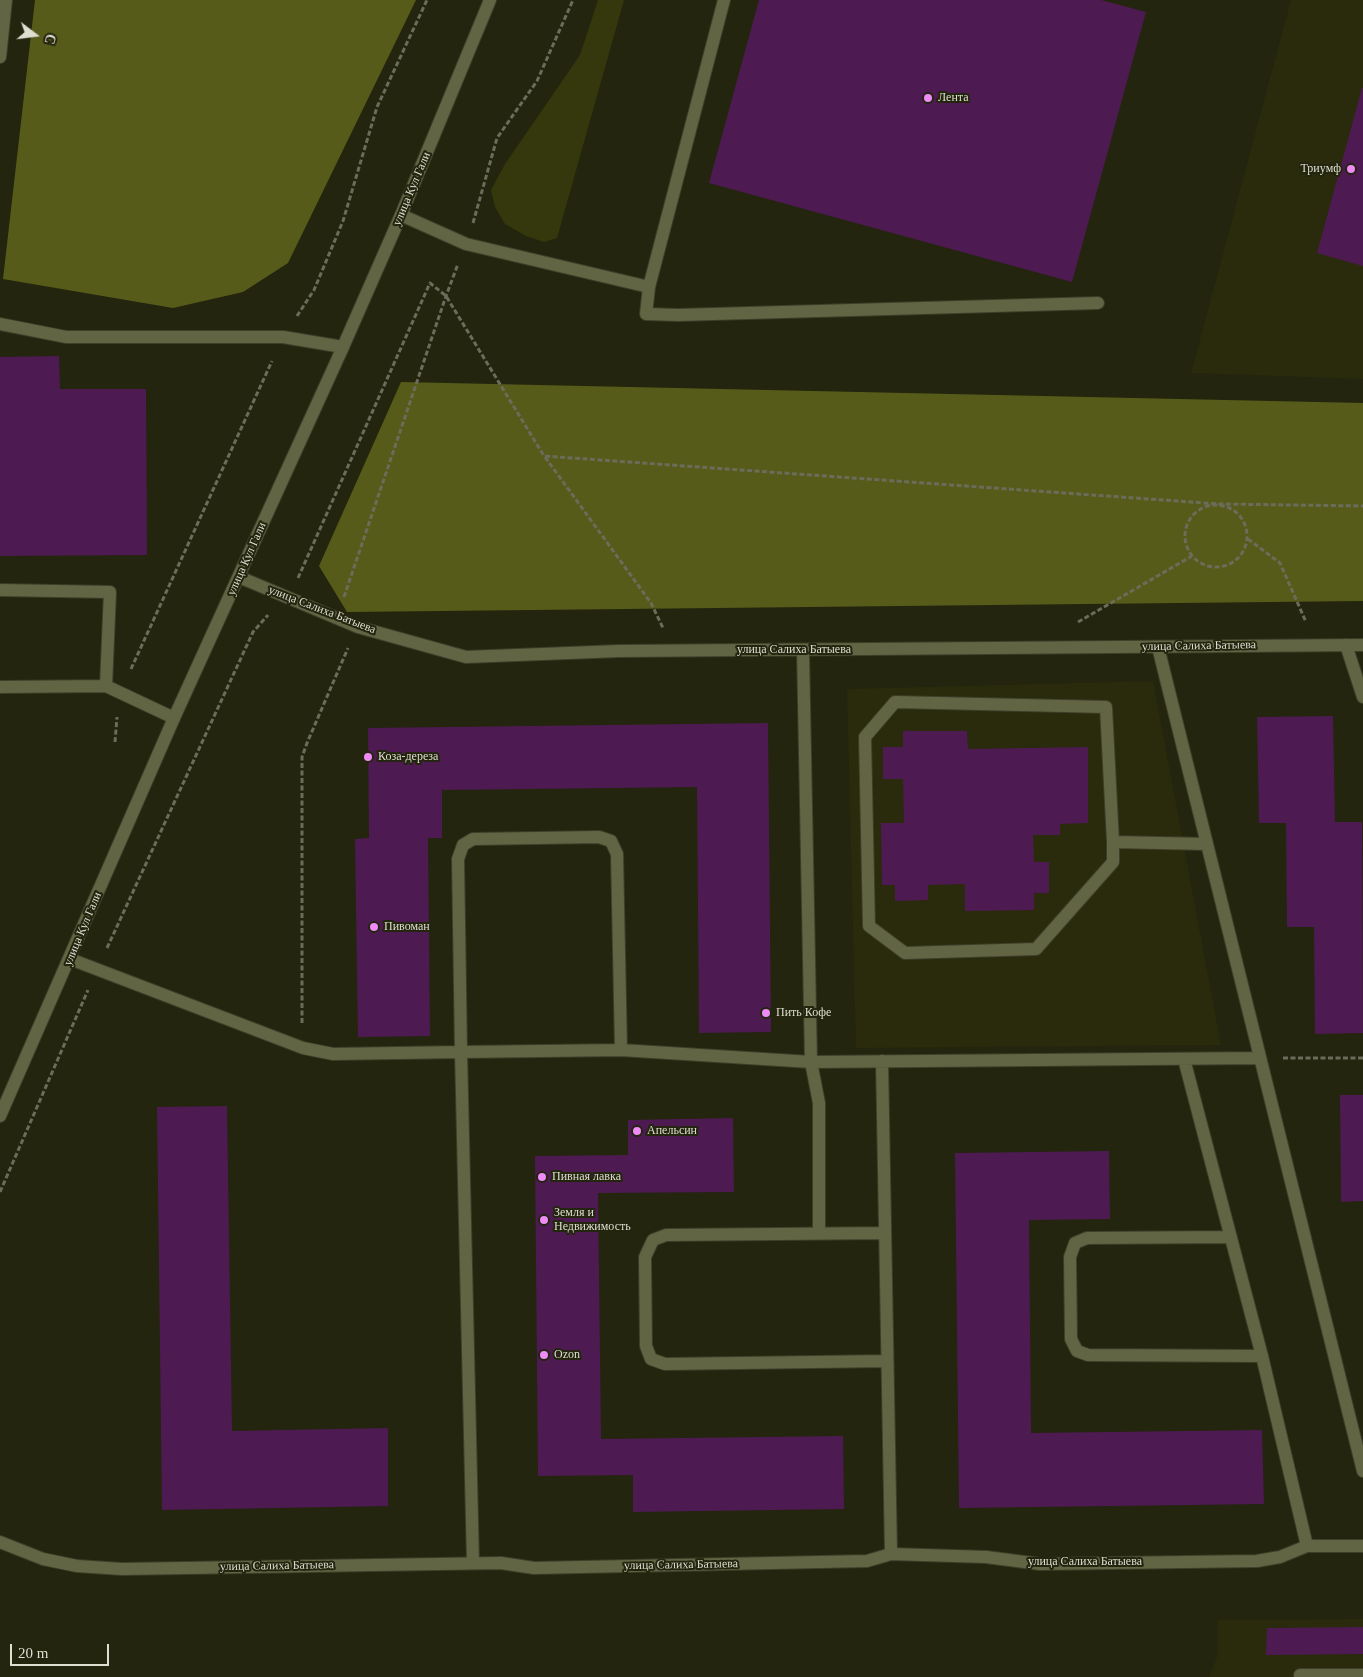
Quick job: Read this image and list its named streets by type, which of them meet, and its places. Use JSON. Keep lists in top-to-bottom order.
{
  "streets": {
    "street": ["улица Кул Гали", "улица Салиха Батыева"]
  },
  "crossings": [
    ["улица Кул Гали", "улица Салиха Батыева"]
  ],
  "places": [
    "Лента",
    "Триумф",
    "Коза-дереза",
    "Пивоман",
    "Пить Кофе",
    "Апельсин",
    "Пивная лавка",
    "Земля и Недвижимость",
    "Ozon"
  ],
  "scale_bar": "20 m",
  "north": "right"
}
